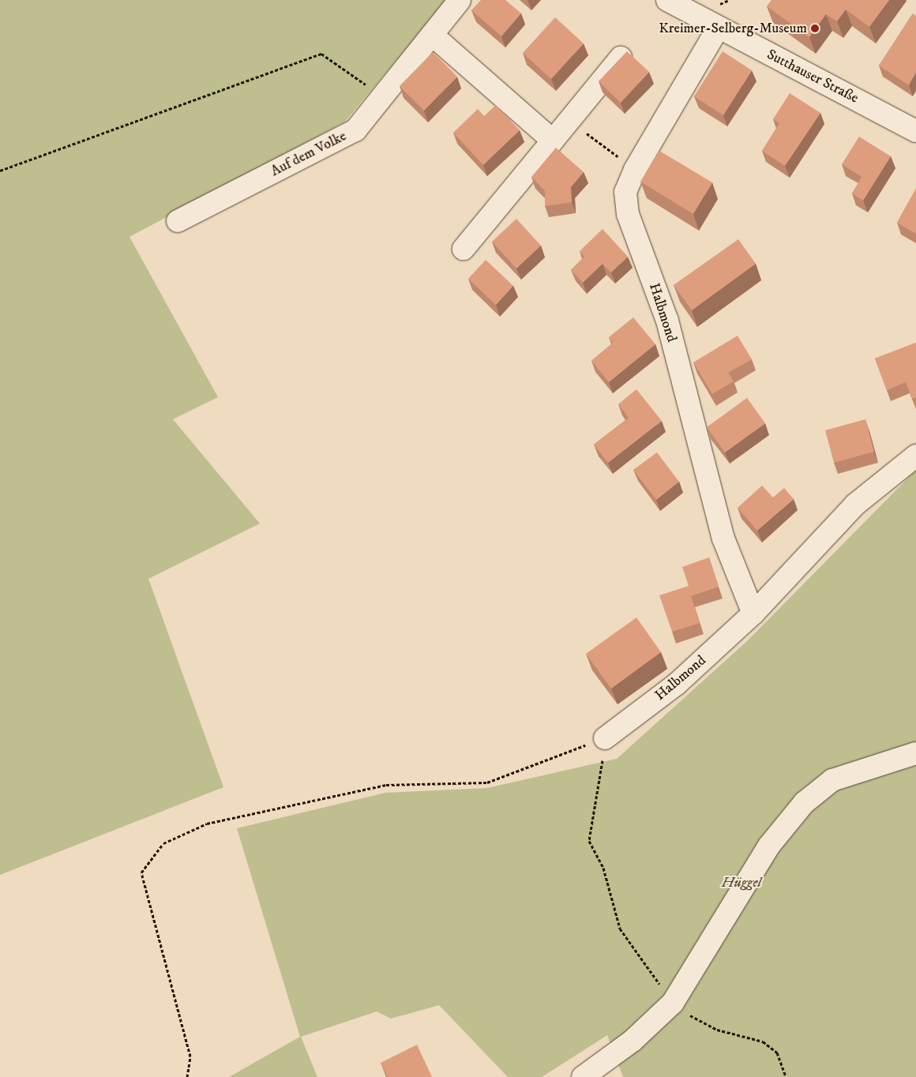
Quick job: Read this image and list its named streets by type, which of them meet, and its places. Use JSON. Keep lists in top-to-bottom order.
{
  "streets": {
    "street": ["Sutthauser Straße", "Auf dem Volke", "Halbmond"]
  },
  "crossings": [
    ["Sutthauser Straße", "Halbmond"]
  ],
  "parks": ["Hüggel"],
  "places": ["Kreimer-Selberg-Museum"]
}
